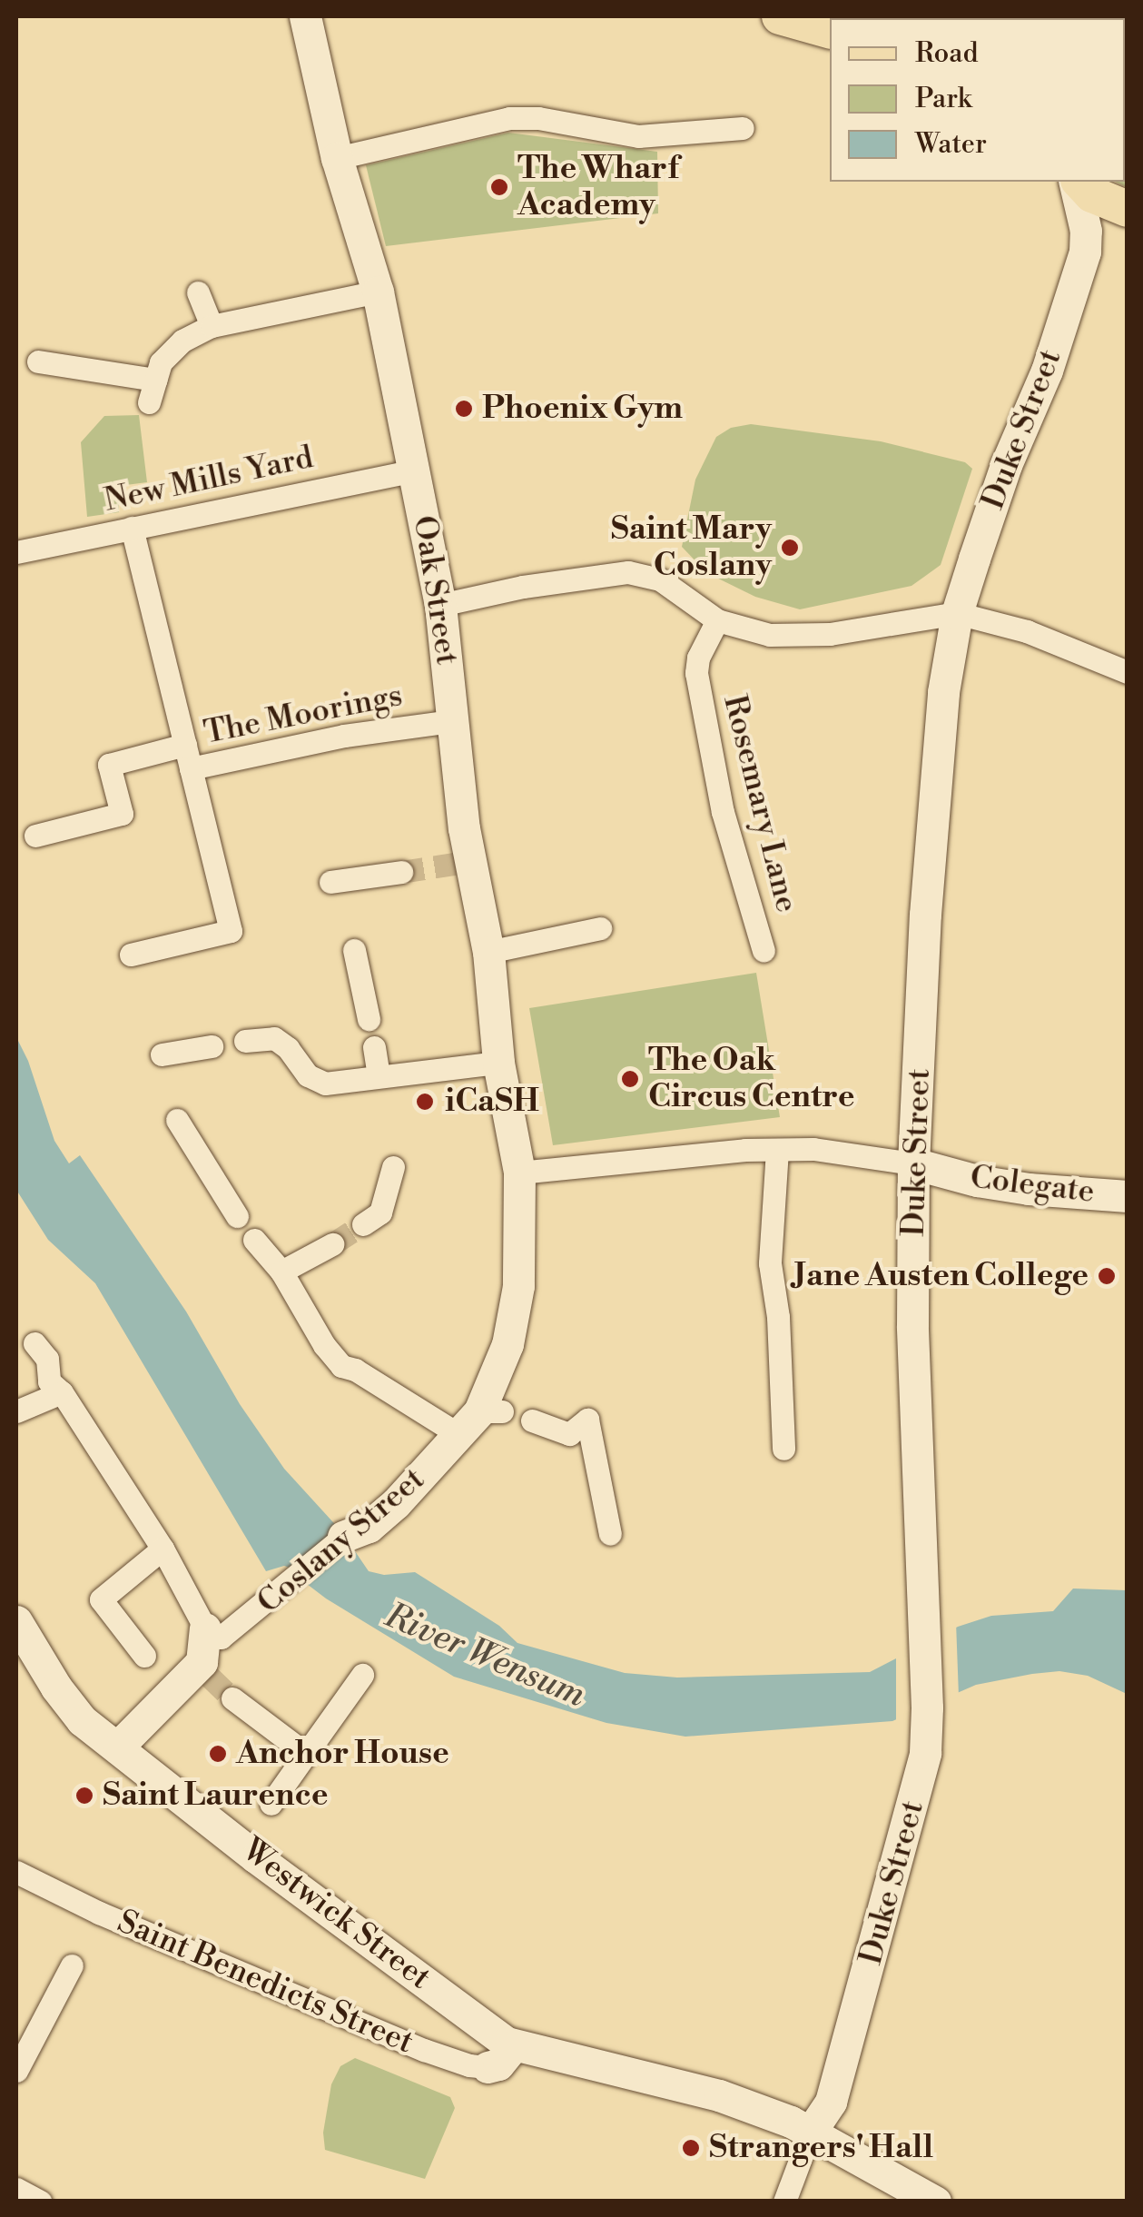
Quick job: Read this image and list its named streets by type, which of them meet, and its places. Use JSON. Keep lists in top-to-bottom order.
{
  "streets": {
    "street": [
      "Duke Street",
      "New Mills Yard",
      "Oak Street",
      "The Moorings",
      "Rosemary Lane",
      "Colegate",
      "Coslany Street",
      "Westwick Street",
      "Saint Benedicts Street"
    ]
  },
  "crossings": [
    ["Duke Street", "Colegate"],
    ["New Mills Yard", "Oak Street"],
    ["New Mills Yard", "The Moorings"],
    ["Oak Street", "The Moorings"],
    ["Oak Street", "Colegate"],
    ["Oak Street", "Coslany Street"],
    ["Colegate", "Coslany Street"],
    ["Coslany Street", "Westwick Street"],
    ["Westwick Street", "Saint Benedicts Street"]
  ],
  "water": ["River Wensum"],
  "places": [
    "The Wharf Academy",
    "Phoenix Gym",
    "Saint Mary Coslany",
    "The Oak Circus Centre",
    "iCaSH",
    "Jane Austen College",
    "Anchor House",
    "Saint Laurence",
    "Strangers' Hall"
  ],
  "legend": ["Road", "Park", "Water"]
}
